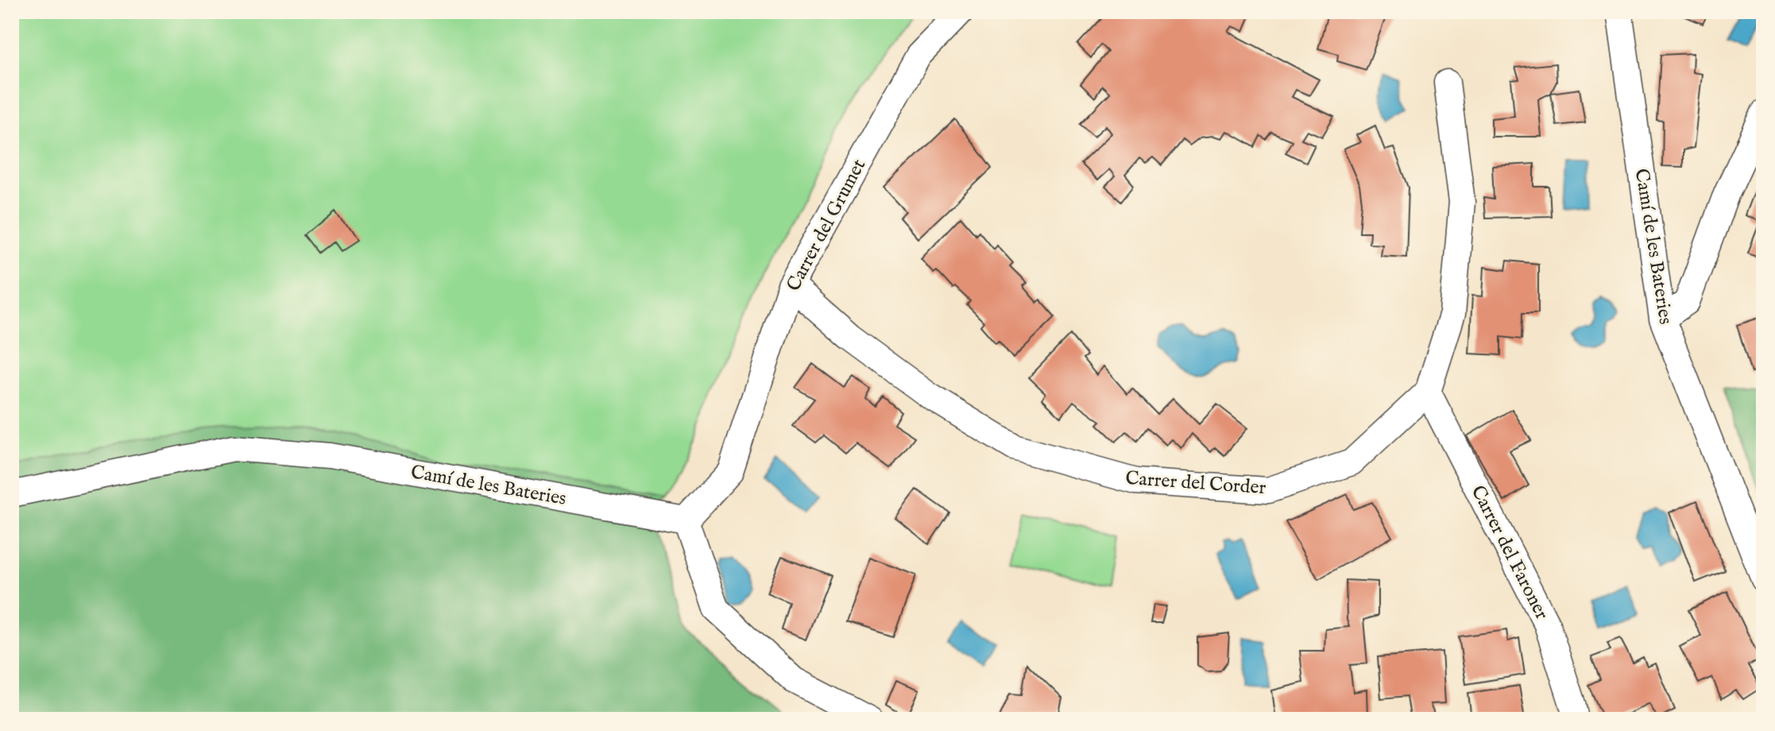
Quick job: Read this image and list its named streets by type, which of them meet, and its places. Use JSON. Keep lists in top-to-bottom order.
{
  "streets": {
    "street": [
      "Carrer del Grumet",
      "Camí de les Bateries",
      "Carrer del Corder",
      "Carrer del Faroner"
    ]
  },
  "crossings": [
    ["Carrer del Grumet", "Camí de les Bateries"],
    ["Carrer del Grumet", "Carrer del Corder"],
    ["Carrer del Corder", "Carrer del Faroner"]
  ]
}
